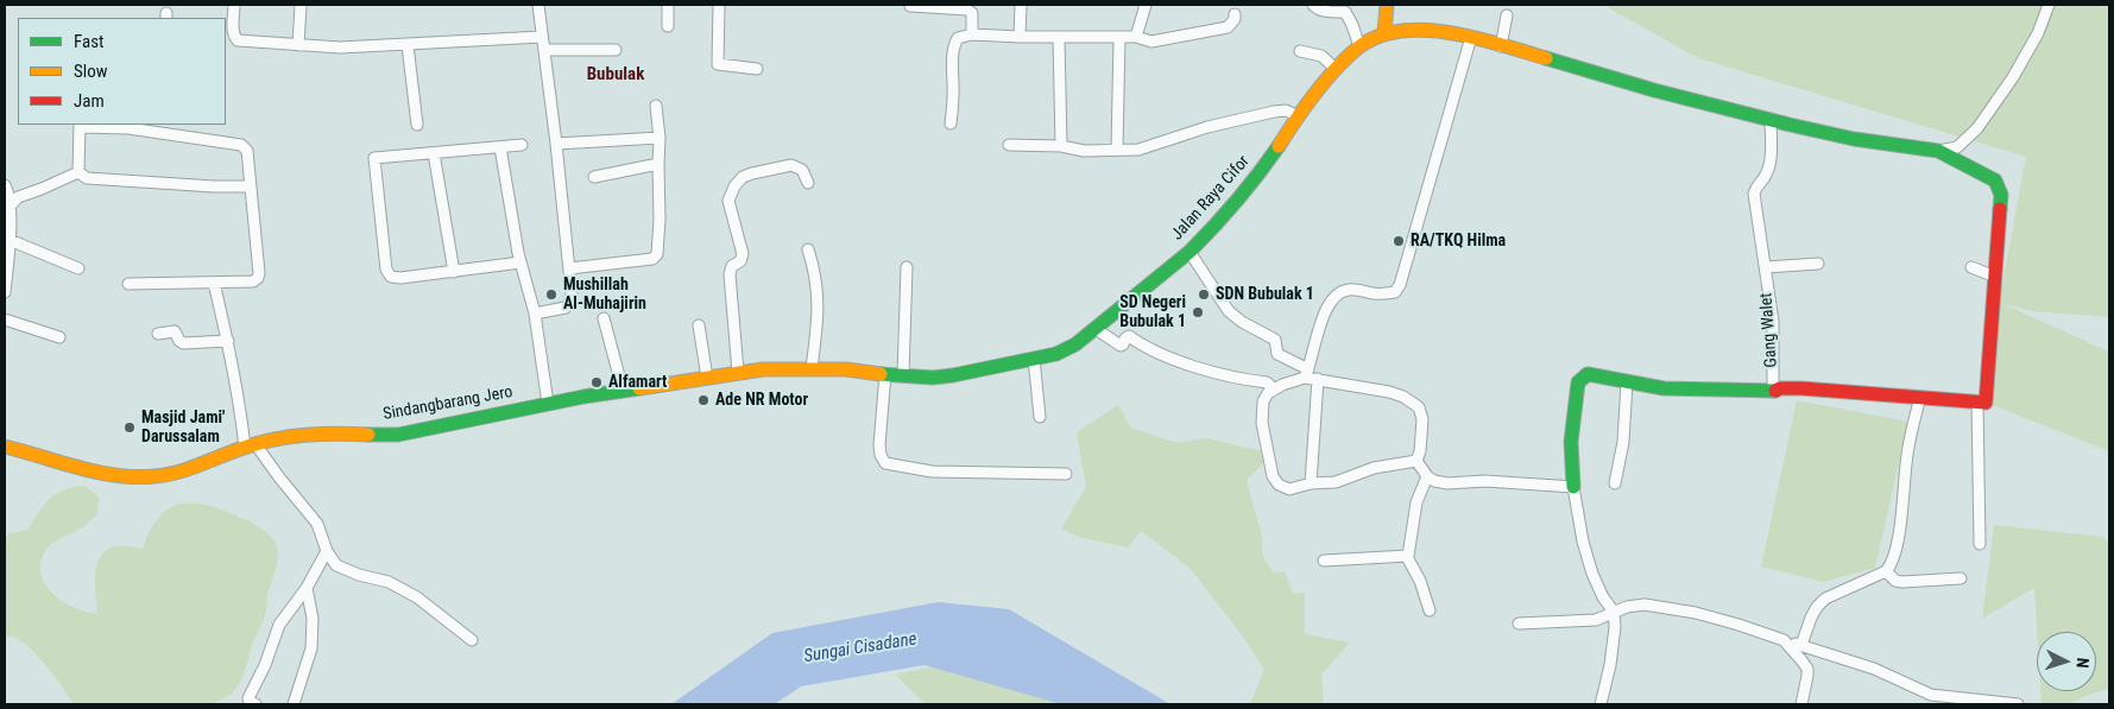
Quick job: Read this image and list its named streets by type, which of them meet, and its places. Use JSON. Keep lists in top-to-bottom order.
{
  "streets": {
    "street": ["Jalan Raya Cifor", "Gang Walet", "Sindangbarang Jero"]
  },
  "crossings": [
    ["Jalan Raya Cifor", "Gang Walet"],
    ["Jalan Raya Cifor", "Sindangbarang Jero"]
  ],
  "districts": ["Bubulak"],
  "water": ["Sungai Cisadane"],
  "places": [
    "RA/TKQ Hilma",
    "Mushillah Al-Muhajirin",
    "SDN Bubulak 1",
    "SD Negeri Bubulak 1",
    "Alfamart",
    "Ade NR Motor",
    "Masjid Jami' Darussalam"
  ],
  "legend": ["Fast", "Slow", "Jam"],
  "north": "right"
}
